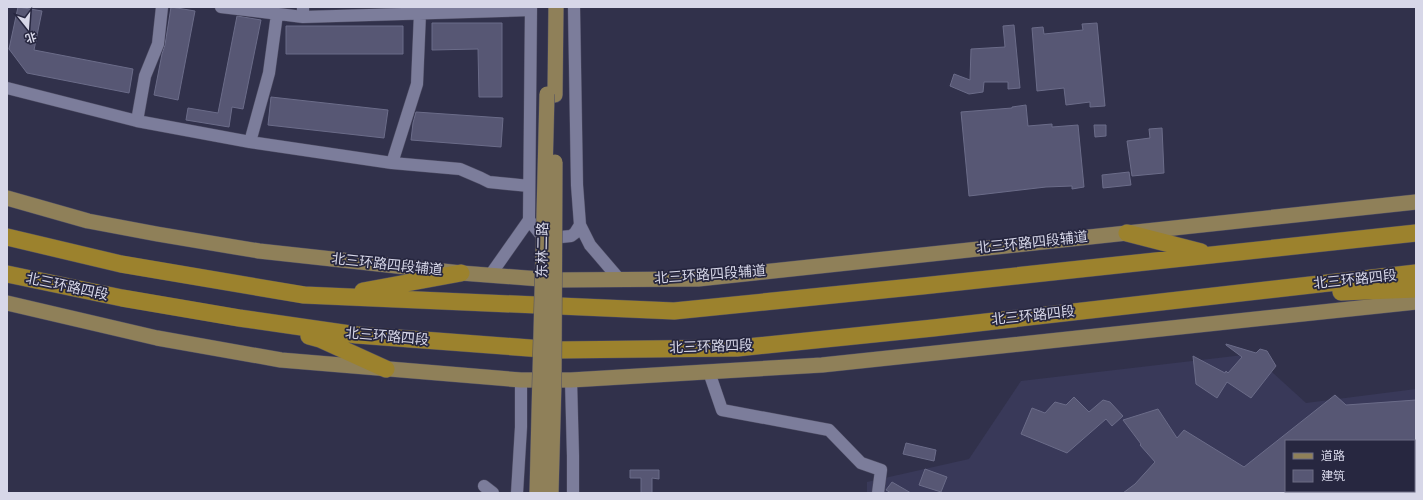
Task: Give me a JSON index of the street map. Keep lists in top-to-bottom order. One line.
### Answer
{"streets":{"highway":["北三环路四段"],"main road":["北三环路四段辅道","东林二路"]},"legend":["道路","建筑"],"north":"bottom"}
